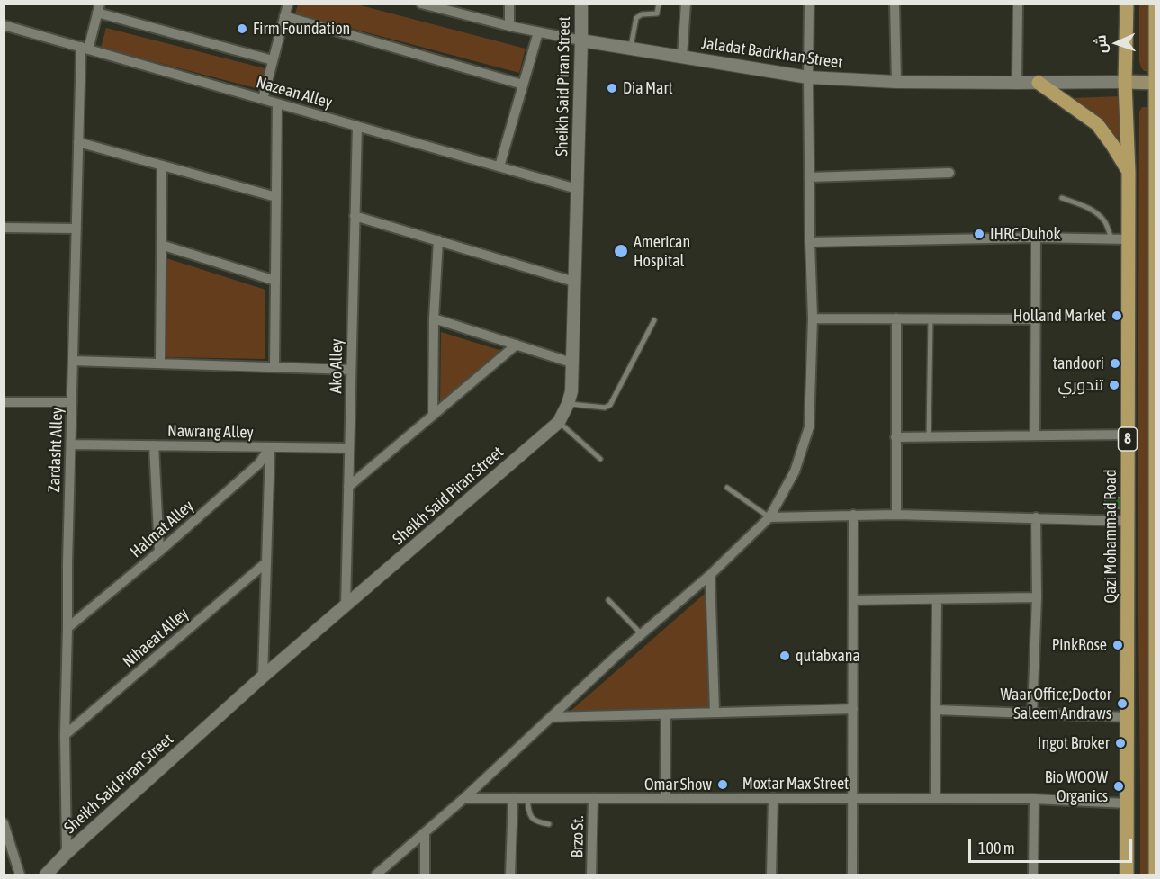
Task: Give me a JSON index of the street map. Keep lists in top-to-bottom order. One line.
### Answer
{"streets":{"main road":["8","Qazi Mohammad Road"],"street":["Jaladat Badrkhan Street","Sheikh Said Piran Street","Nazean Alley","Ako Alley","Nawrang Alley","Zardasht Alley","Halmat Alley","Nihaeat Alley","Moxtar Max Street","Brzo St."]},"crossings":[["Jaladat Badrkhan Street","Sheikh Said Piran Street"],["Jaladat Badrkhan Street","Qazi Mohammad Road"],["Sheikh Said Piran Street","Nazean Alley"],["Sheikh Said Piran Street","Ako Alley"],["Sheikh Said Piran Street","Zardasht Alley"],["Nazean Alley","Ako Alley"],["Nazean Alley","Zardasht Alley"],["Ako Alley","Nawrang Alley"],["Nawrang Alley","Zardasht Alley"],["Nawrang Alley","Halmat Alley"],["Zardasht Alley","Halmat Alley"],["Zardasht Alley","Nihaeat Alley"],["Qazi Mohammad Road","Moxtar Max Street"],["Moxtar Max Street","Brzo St."]],"places":["Firm Foundation","Dia Mart","IHRC Duhok","American Hospital","Holland Market","tandoori","تندوري","PinkRose","qutabxana","Waar Office;Doctor Saleem Andraws","Ingot Broker","Omar Show","Bio WOOW Organics"],"scale_bar":"100 m","north":"left"}
